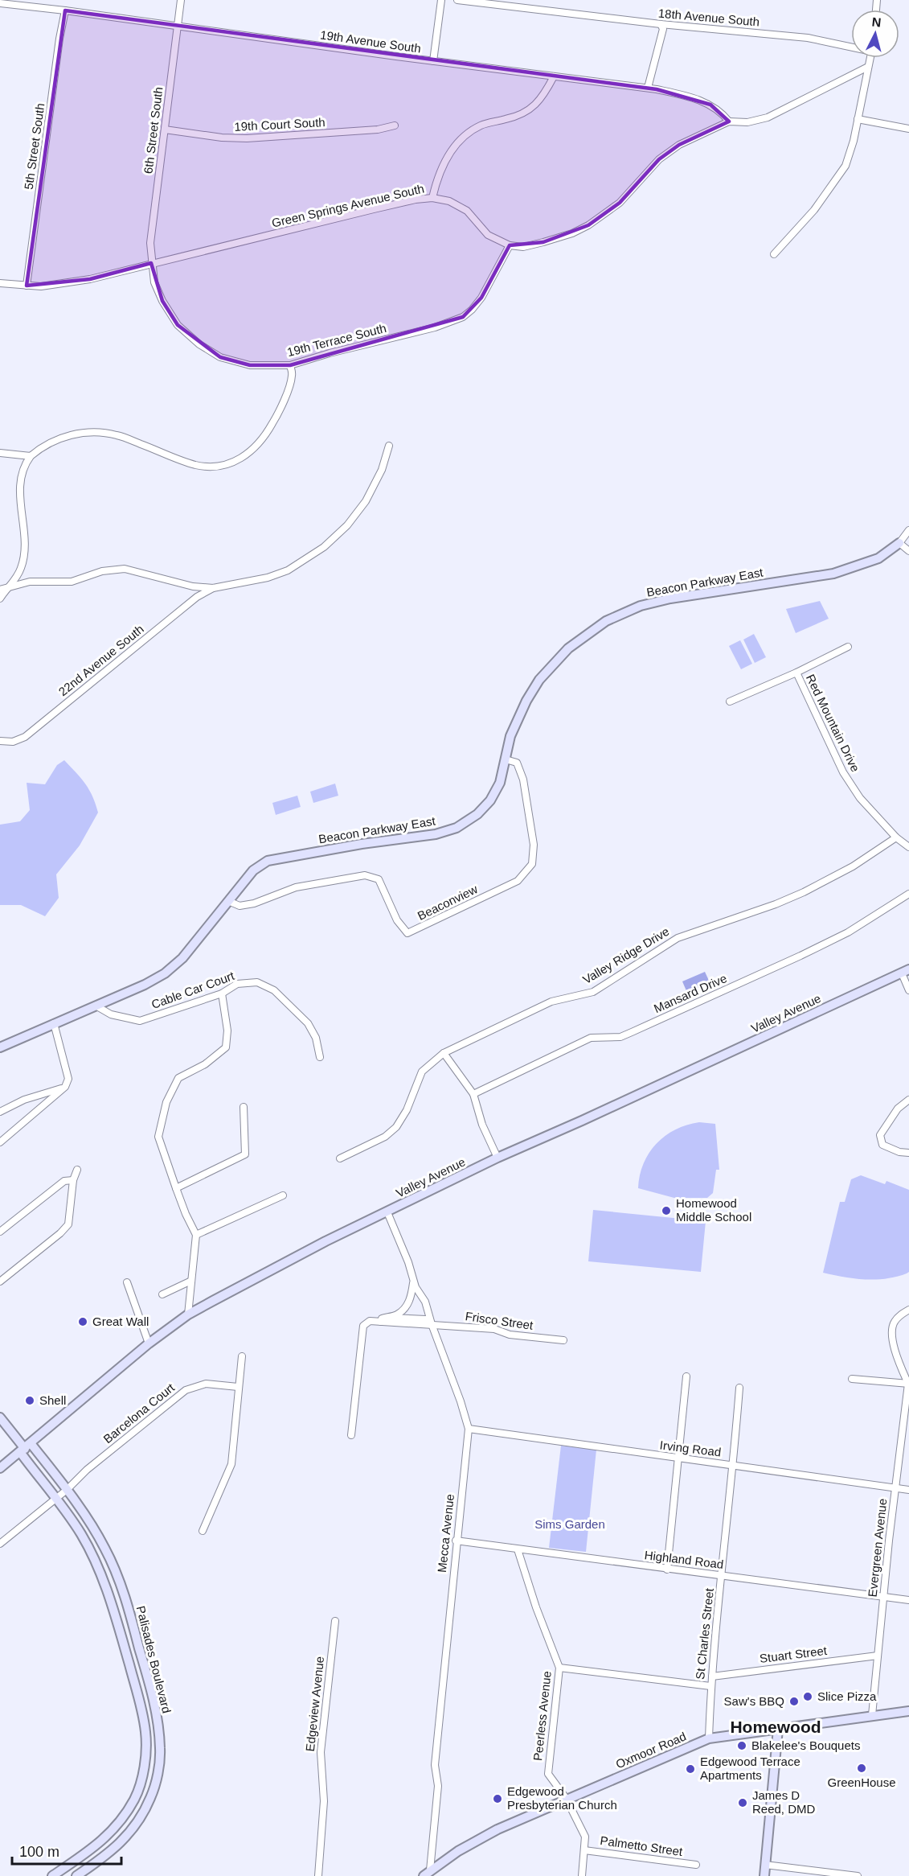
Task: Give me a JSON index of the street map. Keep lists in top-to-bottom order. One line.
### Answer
{"streets":{"main road":["Beacon Parkway East","Valley Avenue","Palisades Boulevard","Oxmoor Road"],"street":["18th Avenue South","19th Avenue South","19th Court South","6th Street South","5th Street South","Green Springs Avenue South","19th Terrace South","22nd Avenue South","Red Mountain Drive","Beaconview","Valley Ridge Drive","Cable Car Court","Mansard Drive","Frisco Street","Barcelona Court","Irving Road","Mecca Avenue","Evergreen Avenue","Highland Road","St Charles Street","Stuart Street","Edgeview Avenue","Peerless Avenue","Palmetto Street"]},"crossings":[["19th Avenue South","6th Street South"],["19th Avenue South","5th Street South"],["19th Court South","6th Street South"],["6th Street South","Green Springs Avenue South"],["6th Street South","19th Terrace South"],["5th Street South","Green Springs Avenue South"],["Green Springs Avenue South","19th Terrace South"],["Beacon Parkway East","Beaconview"],["Beacon Parkway East","Cable Car Court"],["Red Mountain Drive","Valley Ridge Drive"],["Valley Avenue","Mecca Avenue"],["Valley Avenue","Palisades Boulevard"],["Frisco Street","Mecca Avenue"],["Barcelona Court","Palisades Boulevard"],["Irving Road","Mecca Avenue"],["Irving Road","Evergreen Avenue"],["Irving Road","St Charles Street"],["Mecca Avenue","Highland Road"],["Mecca Avenue","Oxmoor Road"],["Evergreen Avenue","Highland Road"],["Evergreen Avenue","Stuart Street"],["Evergreen Avenue","Oxmoor Road"],["Highland Road","St Charles Street"],["Highland Road","Peerless Avenue"],["St Charles Street","Stuart Street"],["St Charles Street","Oxmoor Road"],["Peerless Avenue","Oxmoor Road"],["Peerless Avenue","Palmetto Street"]],"districts":["Homewood"],"parks":["Sims Garden"],"places":["Homewood Middle School","Great Wall","Shell","Slice Pizza","Saw's BBQ","Blakelee's Bouquets","GreenHouse","Edgewood Terrace Apartments","Edgewood Presbyterian Church","James D Reed, DMD"],"scale_bar":"100 m","north":"top"}
